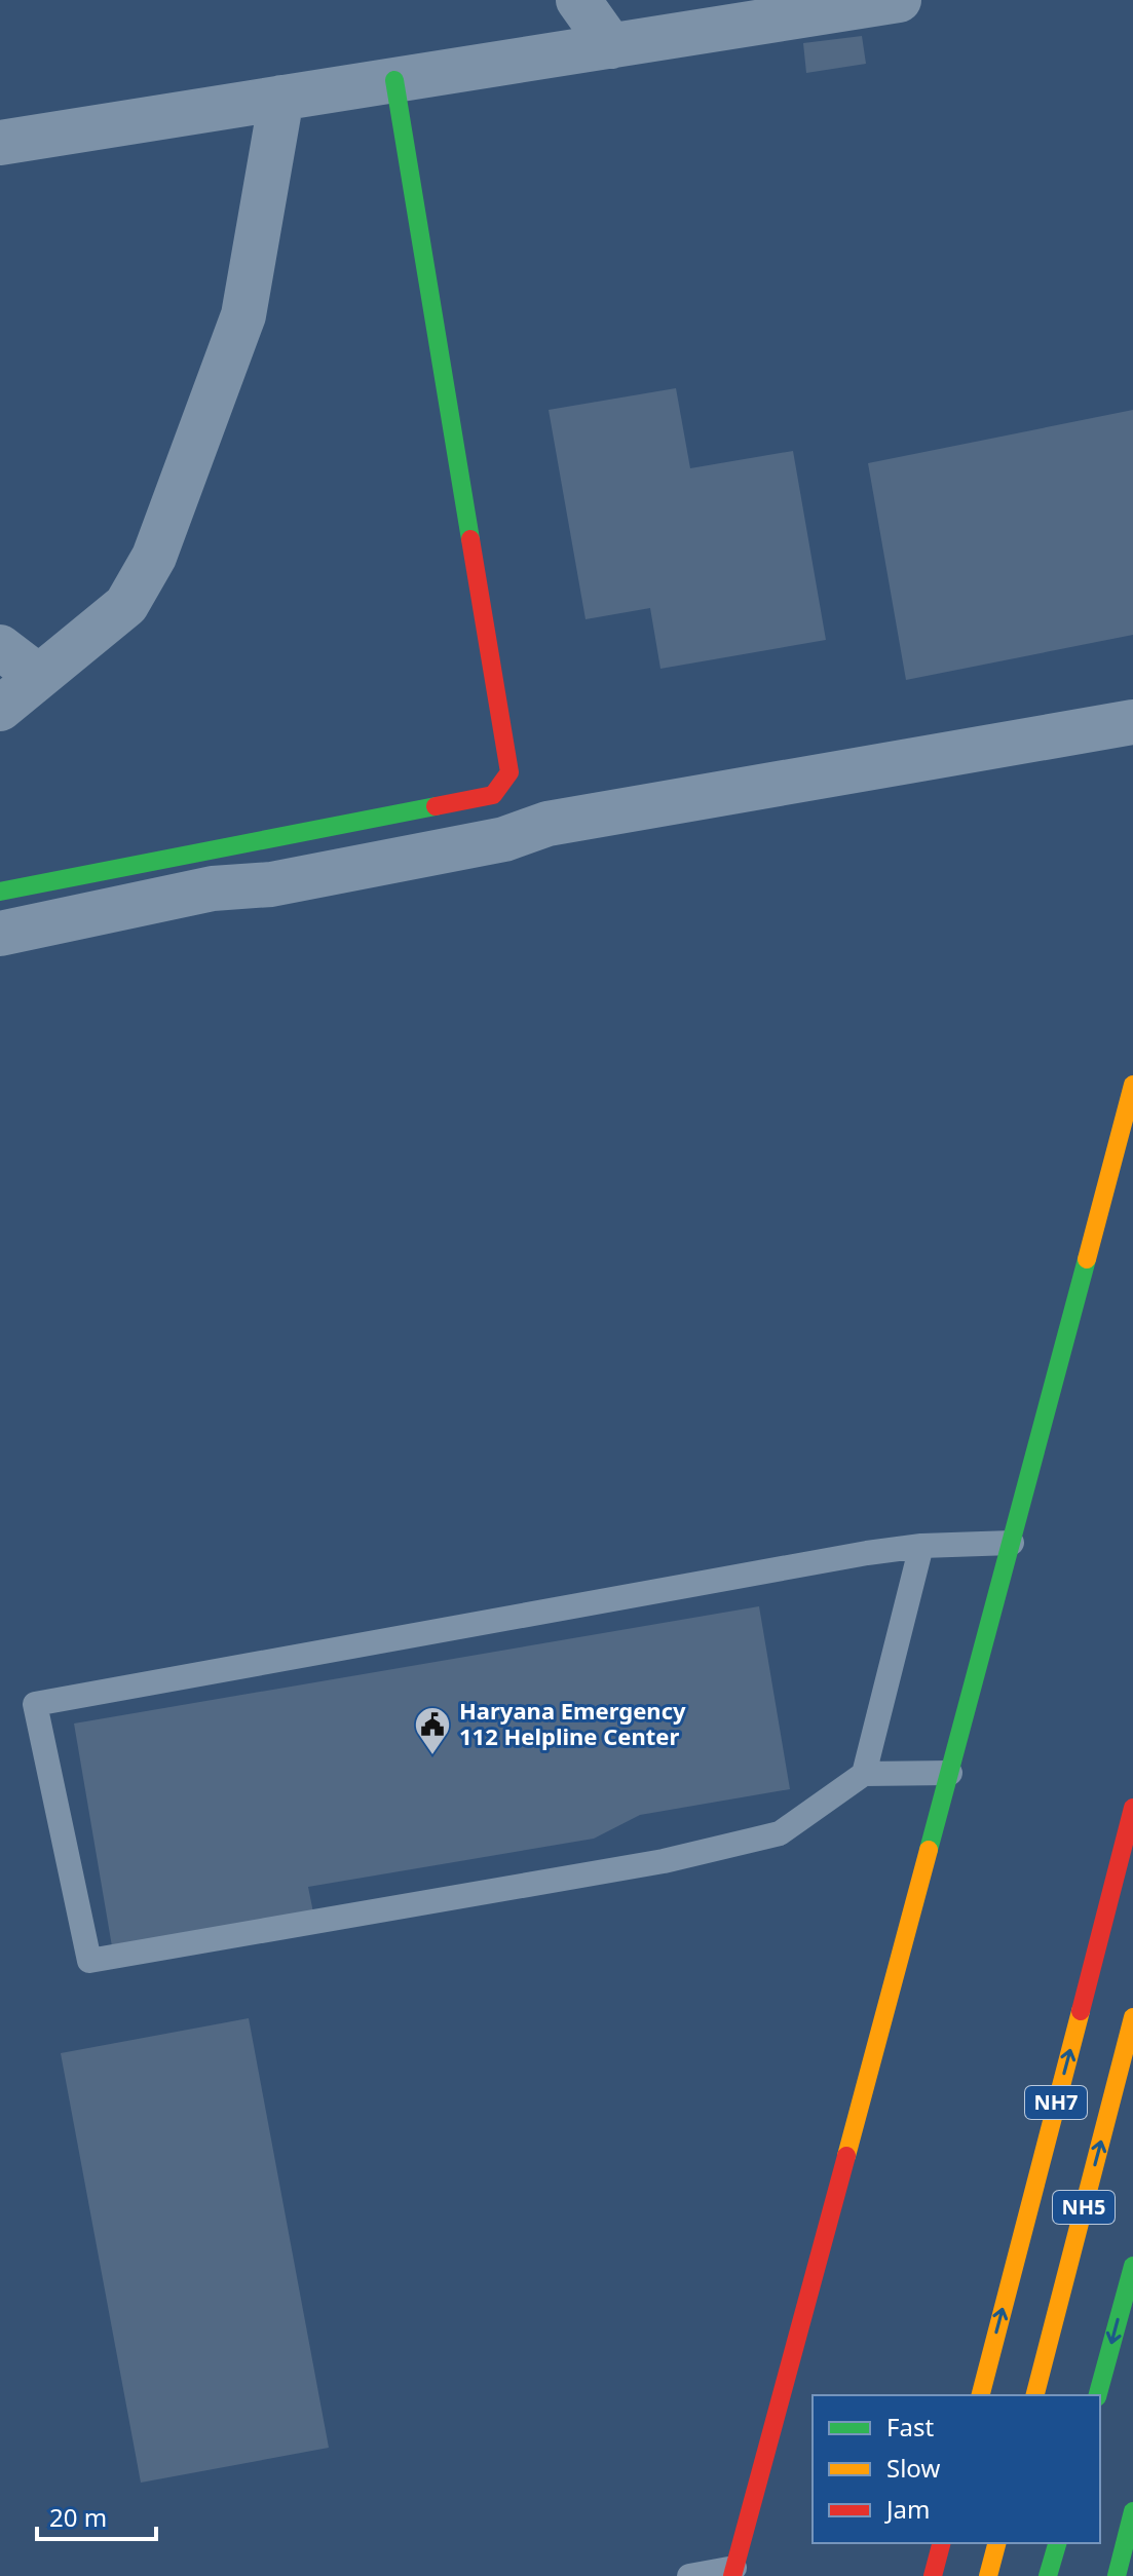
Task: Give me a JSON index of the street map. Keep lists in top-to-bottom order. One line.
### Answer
{"streets":{"main road":["NH7","NH5"]},"places":{"public building":["Haryana Emergency 112 Helpline Center"]},"legend":["Fast","Slow","Jam"],"scale_bar":"20 m"}
